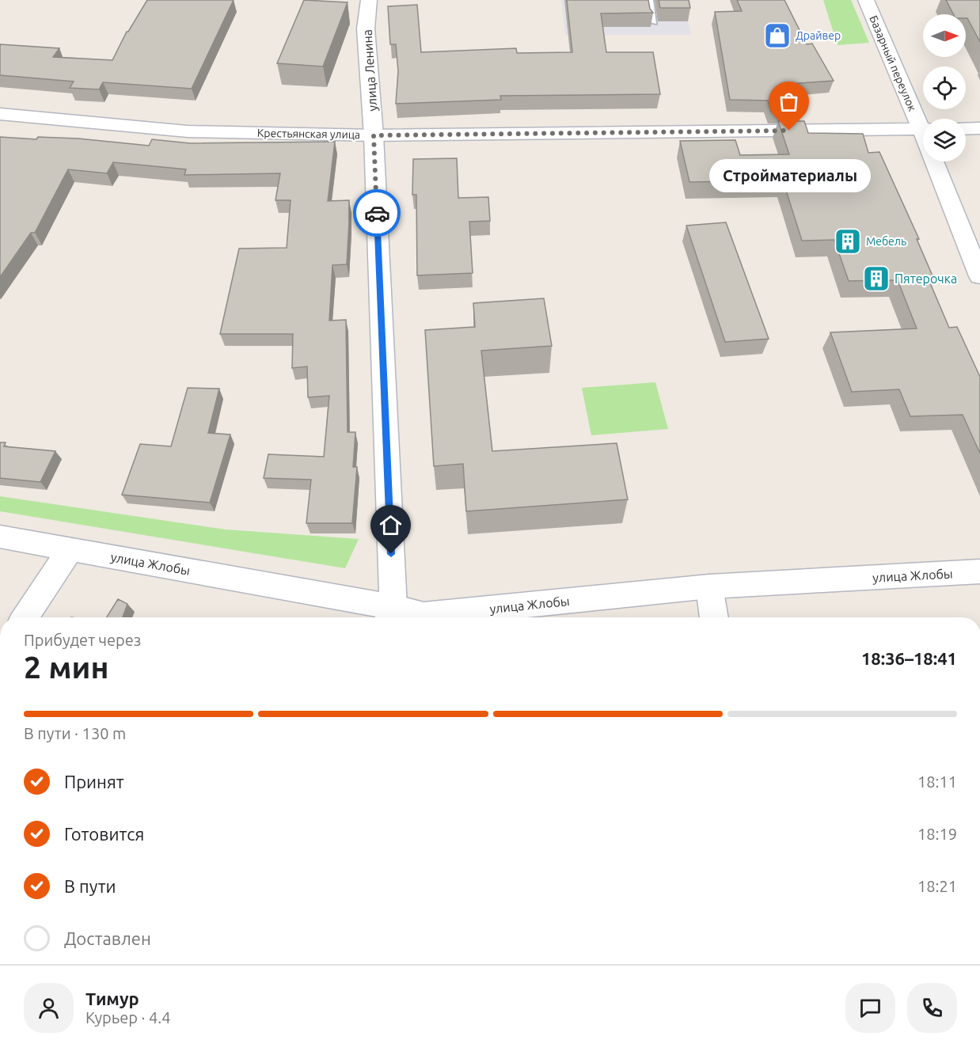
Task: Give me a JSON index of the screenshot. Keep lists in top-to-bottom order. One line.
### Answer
{"streets":{"street":["Базарный переулок","улица Ленина","Крестьянская улица","улица Жлобы"]},"crossings":[["улица Ленина","Крестьянская улица"],["улица Ленина","улица Жлобы"]],"places":{"shop":["Драйвер"],"other":["Стройматериалы"],"building":["Мебель","Пятерочка"]},"north":"right","page":{"bubble":"Стройматериалы","heading":["2 мин","Прибудет через","18:36–18:41"],"panel":["Тимур","Курьер · 4.4"],"bar":"В пути · 130 m","list":[["Принят","18:11"],["Готовится","18:19"],["В пути","18:21"],"Доставлен"]}}
